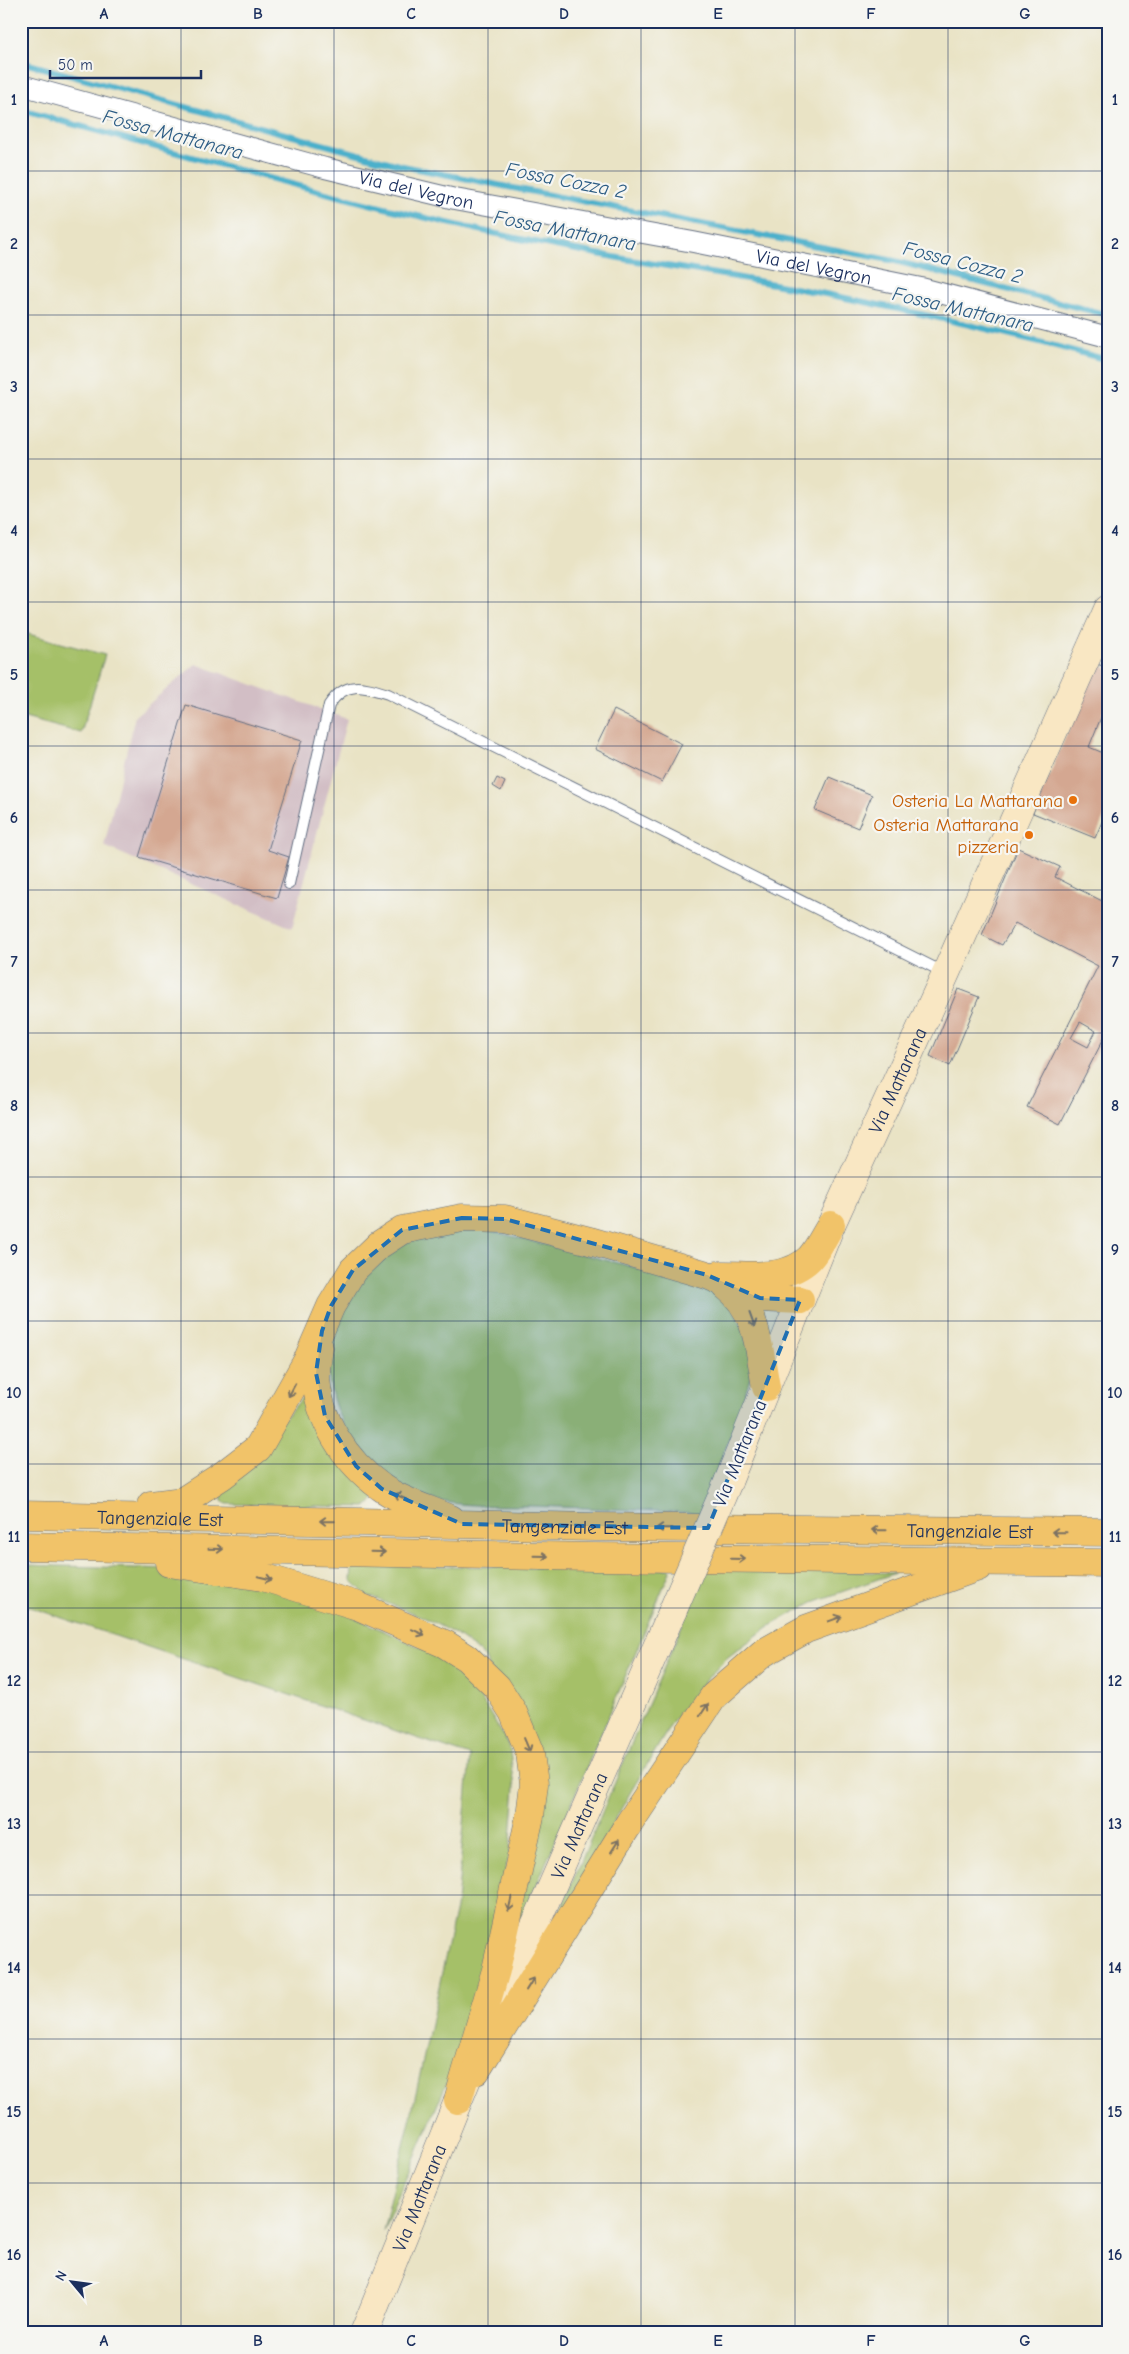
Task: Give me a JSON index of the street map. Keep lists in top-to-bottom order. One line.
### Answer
{"streets":{"highway":["Tangenziale Est"],"street":["Via del Vegron","Via Mattarana"]},"water":["Fossa Mattanara","Fossa Cozza 2"],"places":["Osteria La Mattarana","Osteria Mattarana pizzeria"],"scale_bar":"50 m","north":"top left","grid":{"columns":["A","B","C","D","E","F","G"],"rows":["1","2","3","4","5","6","7","8","9","10","11","12","13","14","15","16"]}}
